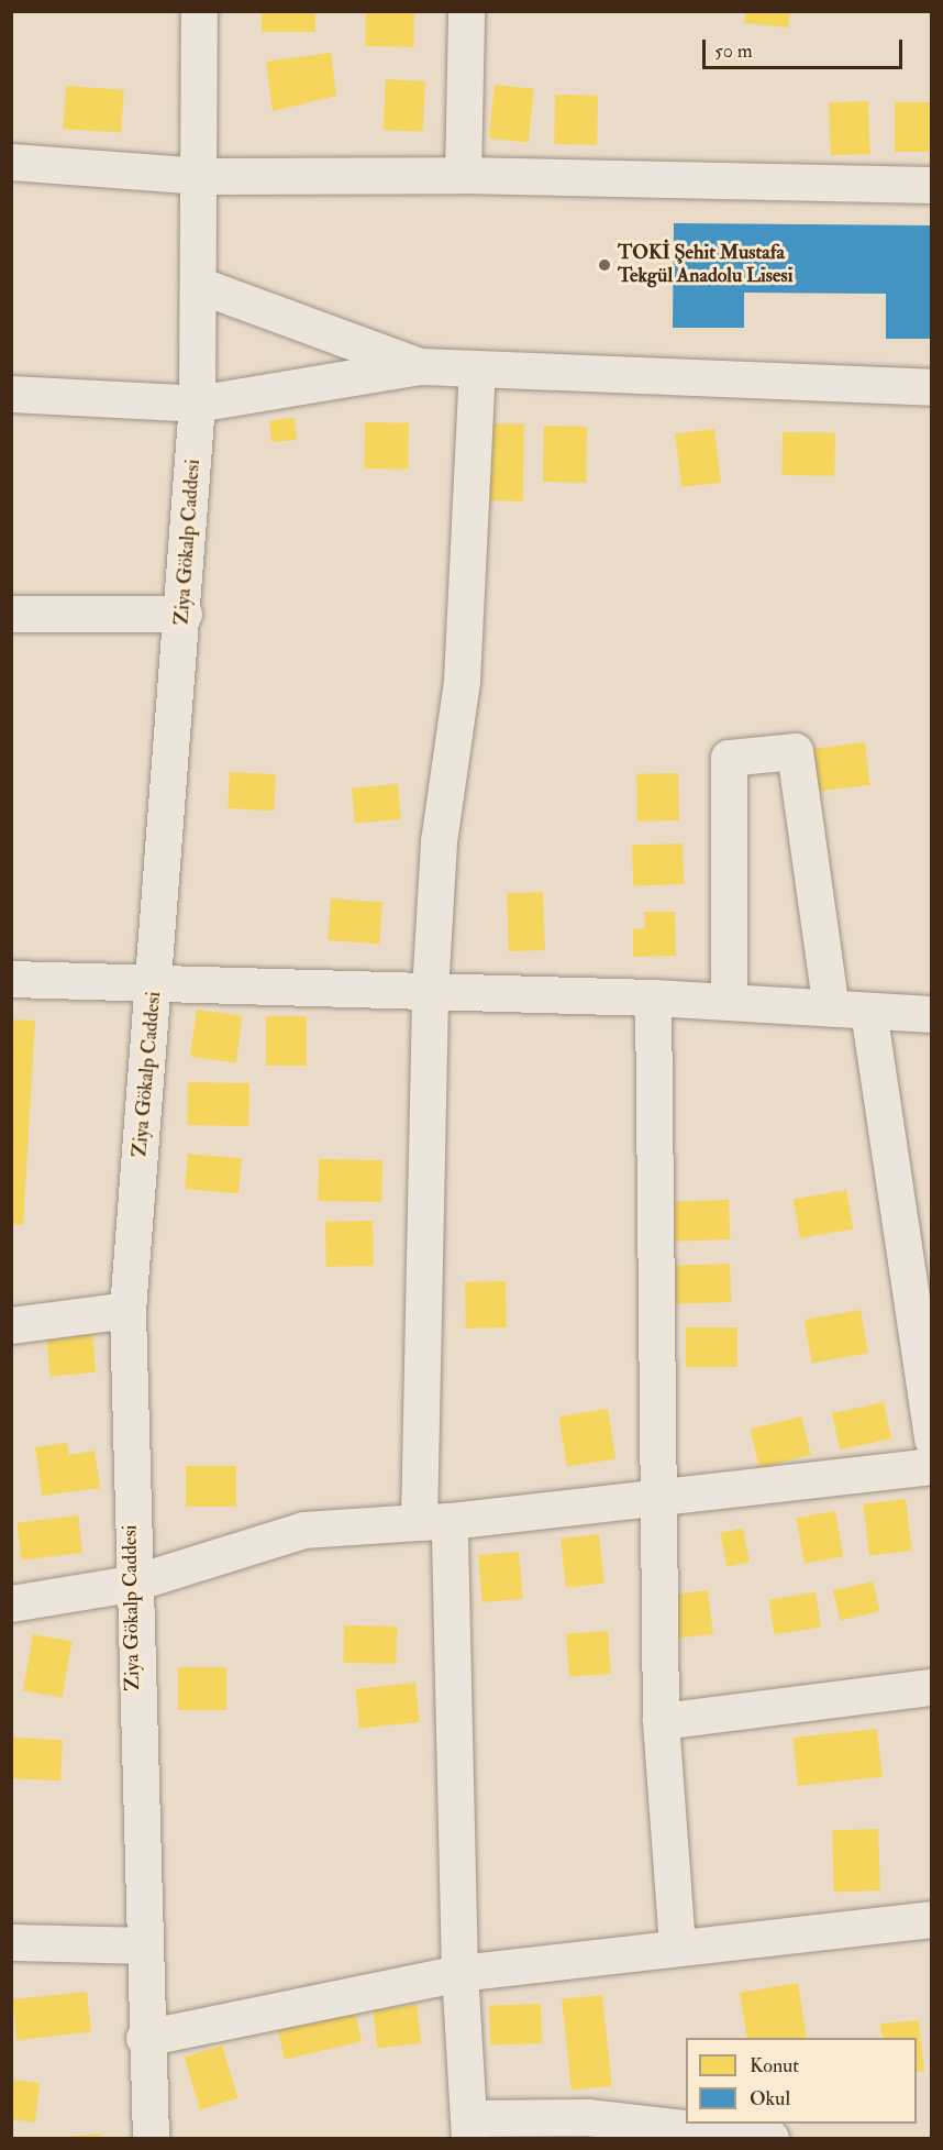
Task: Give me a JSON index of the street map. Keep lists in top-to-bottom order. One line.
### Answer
{"streets":{"street":["Ziya Gökalp Caddesi"]},"places":["TOKİ Şehit Mustafa Tekgül Anadolu Lisesi"],"legend":["Konut","Okul"],"scale_bar":"50 m"}
